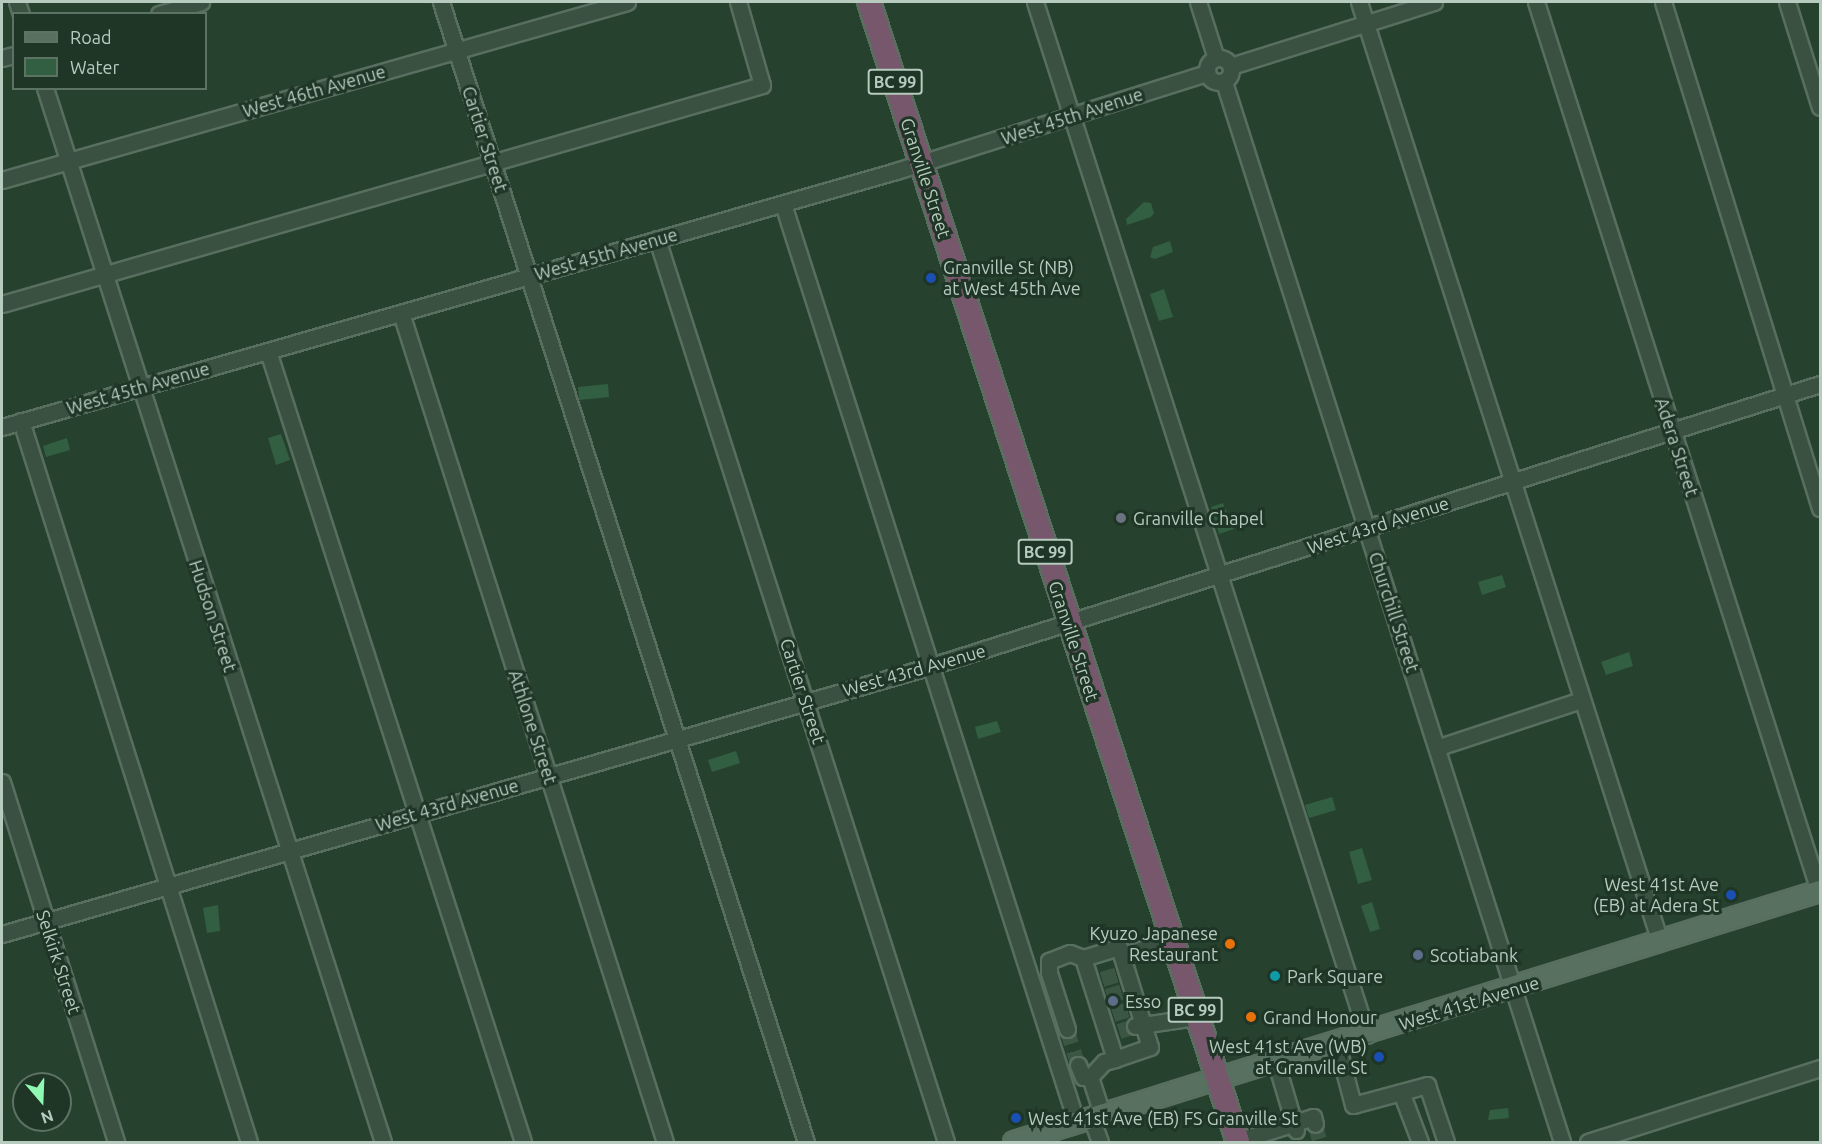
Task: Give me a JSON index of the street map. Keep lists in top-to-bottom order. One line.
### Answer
{"streets":{"highway":["BC 99","Granville Street"],"main road":["West 41st Avenue"],"street":["West 46th Avenue","West 45th Avenue","Cartier Street","Adera Street","West 43rd Avenue","Churchill Street","Hudson Street","Athlone Street","Selkirk Street"]},"crossings":[["West 46th Avenue","Cartier Street"],["West 46th Avenue","Hudson Street"],["West 45th Avenue","Cartier Street"],["West 45th Avenue","Granville Street"],["West 45th Avenue","Churchill Street"],["West 45th Avenue","Hudson Street"],["West 45th Avenue","Athlone Street"],["Cartier Street","West 43rd Avenue"],["Granville Street","West 43rd Avenue"],["Granville Street","West 41st Avenue"],["Adera Street","West 43rd Avenue"],["Adera Street","West 41st Avenue"],["West 43rd Avenue","Churchill Street"],["West 43rd Avenue","Hudson Street"],["West 43rd Avenue","Athlone Street"],["West 43rd Avenue","Selkirk Street"],["Churchill Street","West 41st Avenue"]],"places":["Granville St (NB) at West 45th Ave","Granville Chapel","West 41st Ave (EB) at Adera St","Kyuzo Japanese Restaurant","Scotiabank","Park Square","Esso","Grand Honour","West 41st Ave (WB) at Granville St","West 41st Ave (EB) FS Granville St"],"legend":["Road","Water"],"north":"bottom"}
